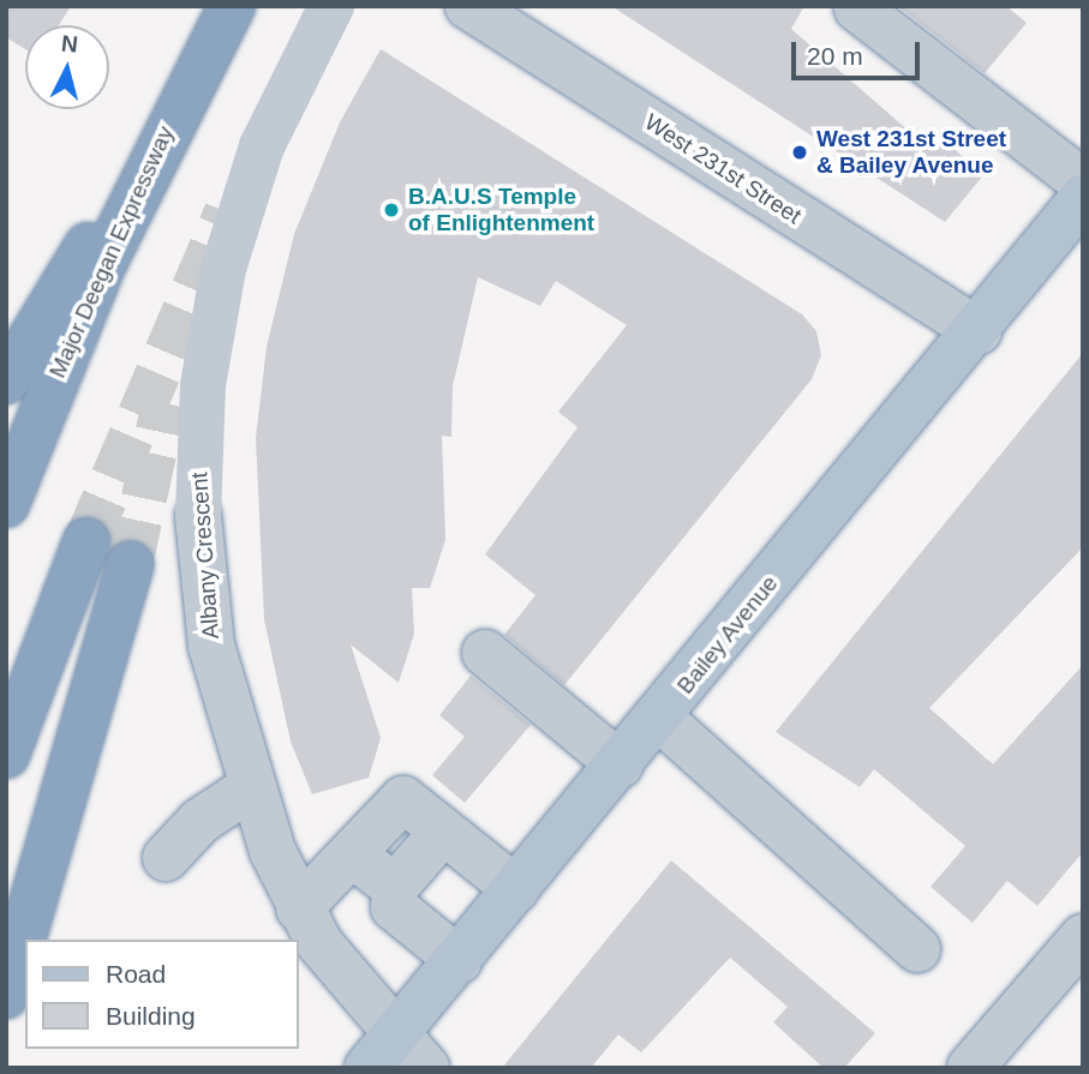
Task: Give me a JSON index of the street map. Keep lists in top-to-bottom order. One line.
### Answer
{"streets":{"highway":["Major Deegan Expressway"],"main road":["Bailey Avenue"],"street":["West 231st Street","Albany Crescent"]},"crossings":[["West 231st Street","Bailey Avenue"],["Albany Crescent","Bailey Avenue"]],"places":["West 231st Street & Bailey Avenue","B.A.U.S Temple of Enlightenment"],"legend":["Road","Building"],"scale_bar":"20 m","north":"top"}
